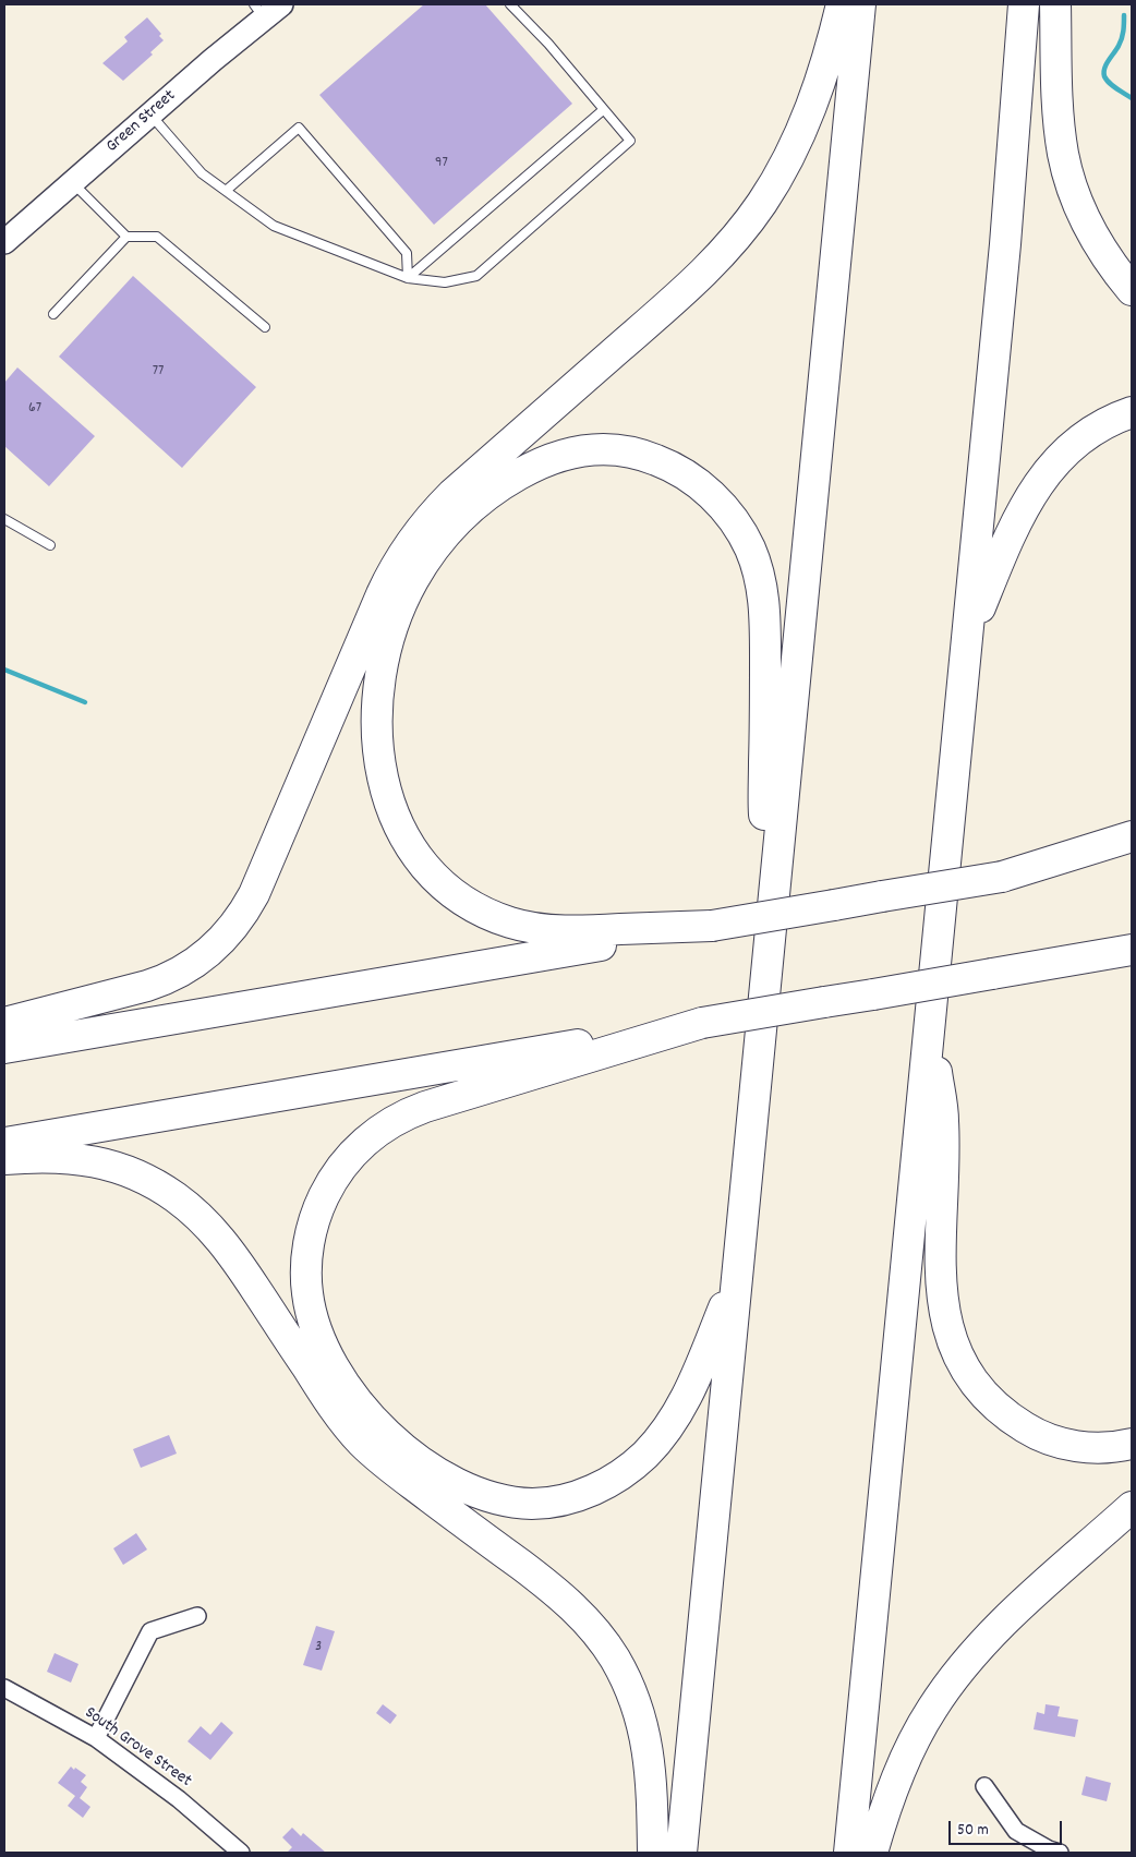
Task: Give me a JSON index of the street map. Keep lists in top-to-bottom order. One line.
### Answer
{"streets":{"main road":["Green Street"],"street":["South Grove Street"]},"house_numbers":["97","77","67","3"],"scale_bar":"50 m"}
